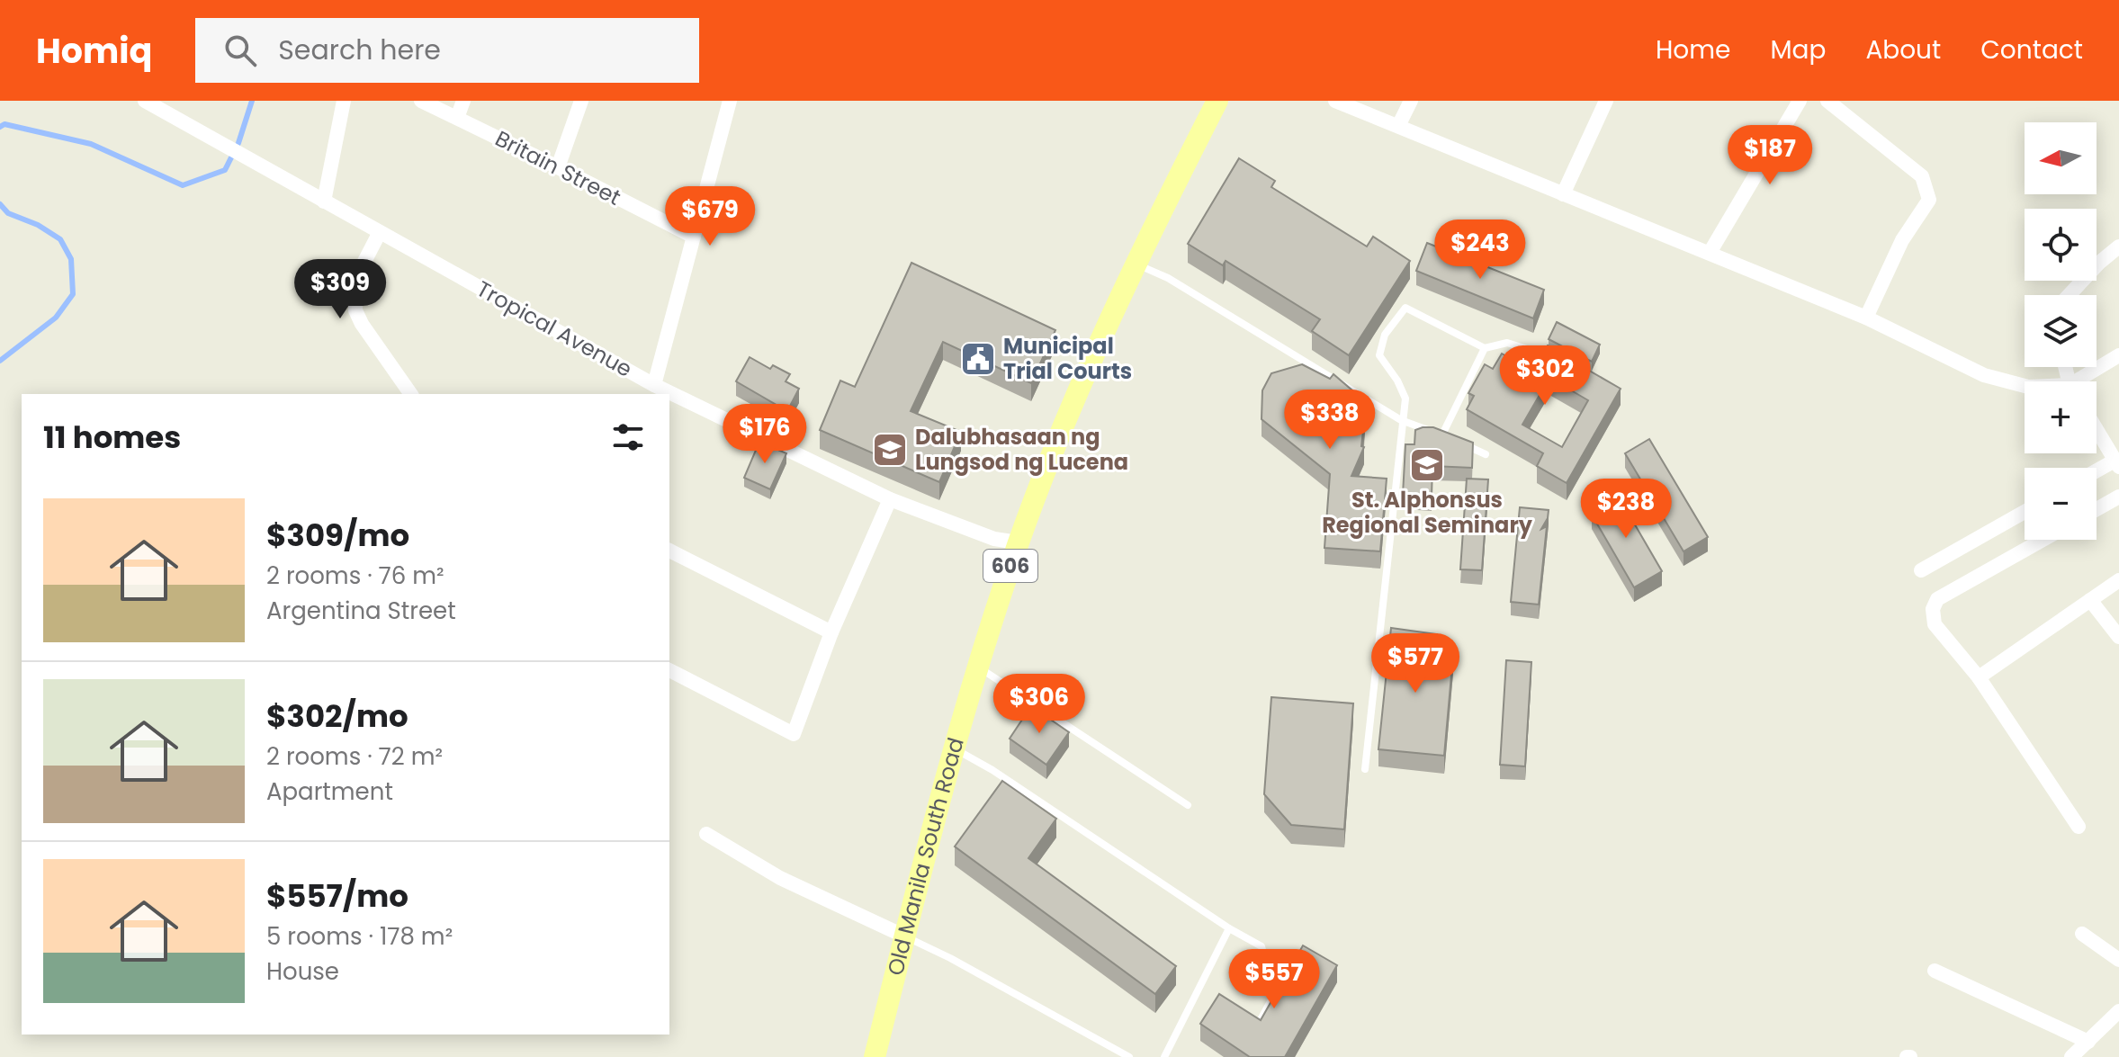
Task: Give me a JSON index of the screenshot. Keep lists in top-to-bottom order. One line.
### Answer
{"streets":{"main road":["606","Old Manila South Road"],"street":["Britain Street","Tropical Avenue"]},"crossings":[["Tropical Avenue","Old Manila South Road"]],"places":{"public building":["Municipal Trial Courts"],"school or university":["Dalubhasaan ng Lungsod ng Lucena","St. Alphonsus Regional Seminary"]},"north":"left","page":{"header":"Homiq","search":"Search here","nav":["Home","Map","About","Contact"],"map_buttons":["+","−"],"price":["$187","$679","$243","$309","$302","$338","$176","$238","$577","$306","$557"],"heading":"11 homes","list":[{"name":"$309/mo","note":"2 rooms · 76 m² · Argentina Street"},{"name":"$302/mo","note":"2 rooms · 72 m² · Apartment"},{"name":"$557/mo","note":"5 rooms · 178 m² · House"}]}}
